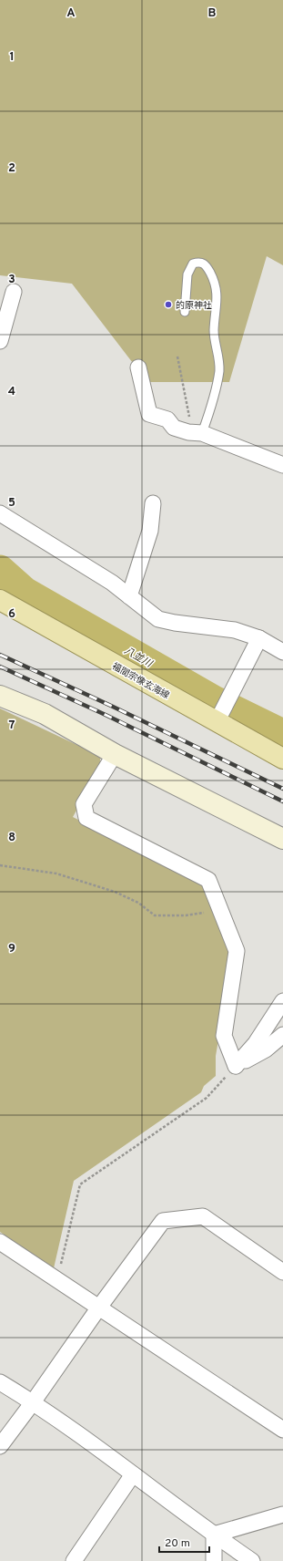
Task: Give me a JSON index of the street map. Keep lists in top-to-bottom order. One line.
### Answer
{"streets":{"main road":["福間宗像玄海線"]},"water":["八並川"],"places":["的原神社"],"scale_bar":"20 m","grid":{"columns":["A","B"],"rows":["1","2","3","4","5","6","7","8","9"]}}
